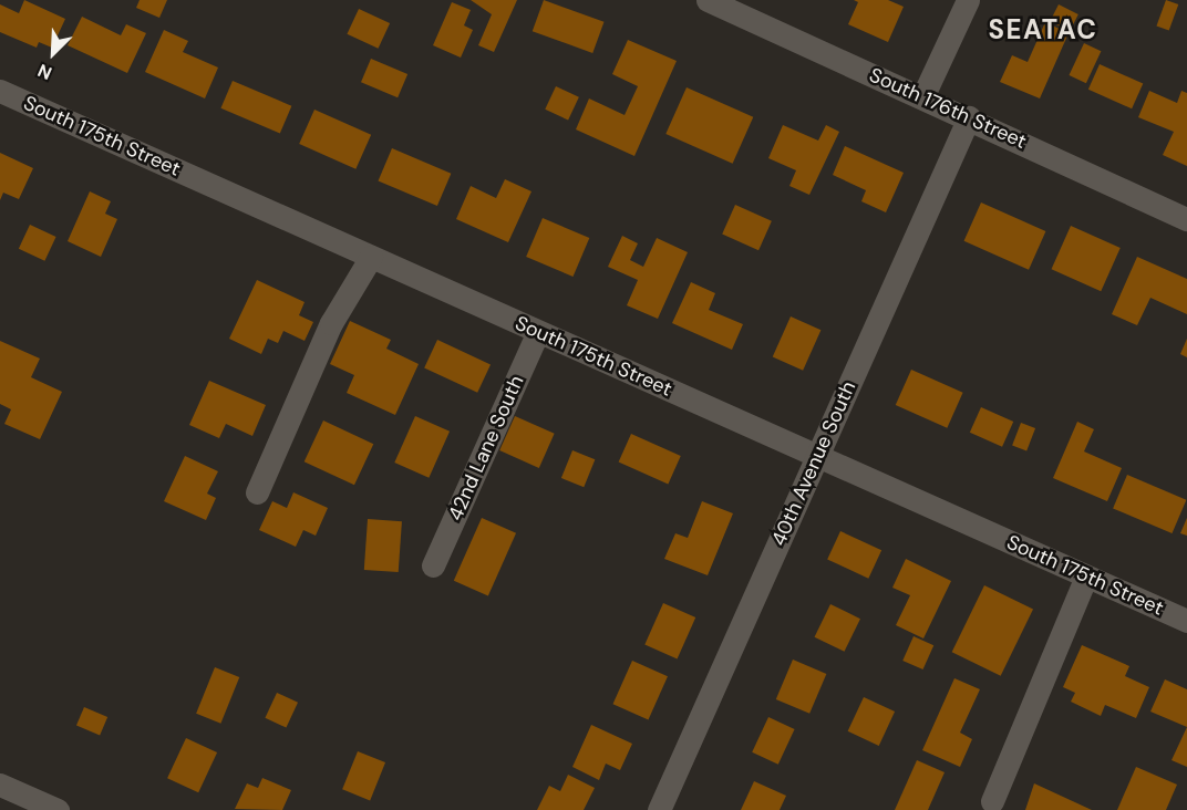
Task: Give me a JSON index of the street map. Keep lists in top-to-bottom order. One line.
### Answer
{"streets":{"street":["South 176th Street","South 175th Street","42nd Lane South","40th Avenue South"]},"crossings":[["South 176th Street","40th Avenue South"],["South 175th Street","42nd Lane South"],["South 175th Street","40th Avenue South"]],"districts":["SEATAC"],"north":"bottom left"}
